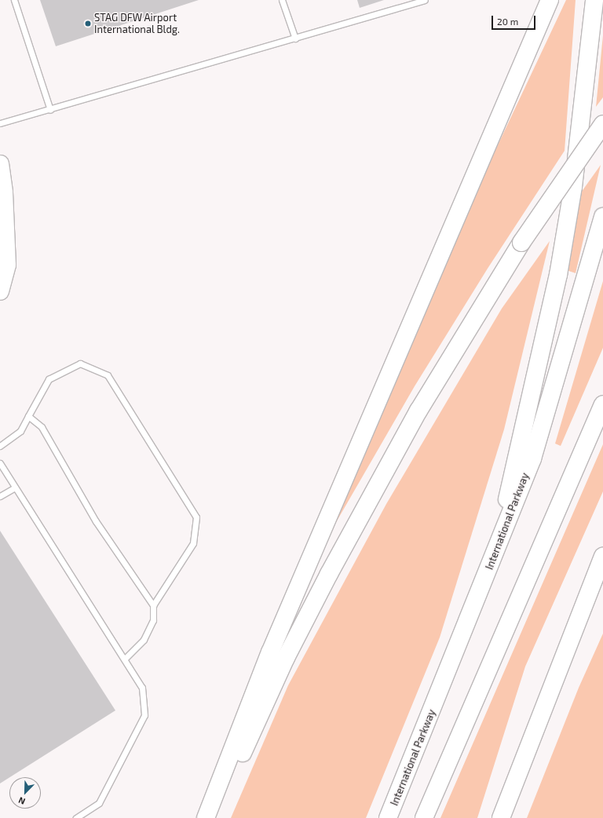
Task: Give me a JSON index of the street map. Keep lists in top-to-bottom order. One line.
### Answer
{"streets":{"highway":["International Parkway"]},"places":["STAG DFW Airport International Bldg."],"scale_bar":"20 m","north":"bottom left"}
